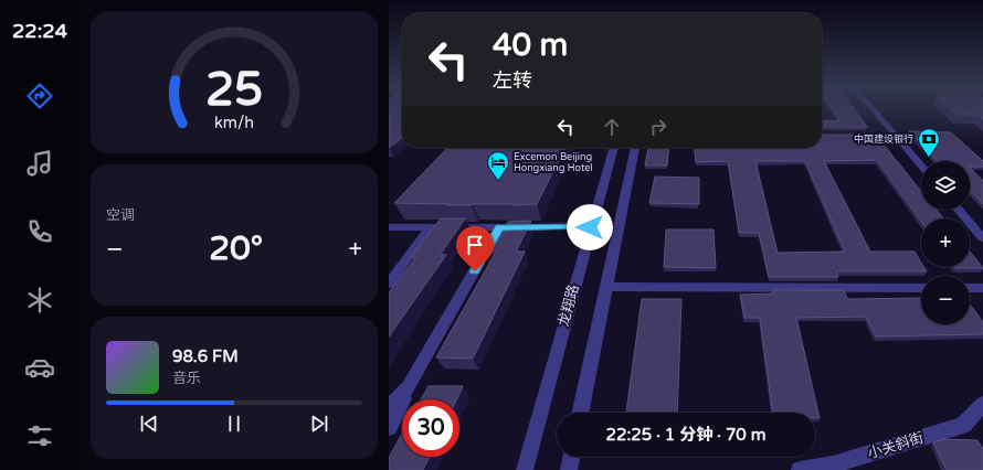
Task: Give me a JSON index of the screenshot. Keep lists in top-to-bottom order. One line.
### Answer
{"streets":{"street":["龙翔路","小关斜街"]},"places":{"bank":["中国建设银行"],"hotel":["Excemon Beijing Hongxiang Hotel"]},"page":{"tabs":"22:24","turn":["40 m","左转"],"map_buttons":["+","−"],"tile":"空调","heat":["−","20°","+"],"song":["98.6 FM","音乐"],"limit":"30","trip":"22:25 · 1 分钟 · 70 m","gauge":["25","km/h"]}}
